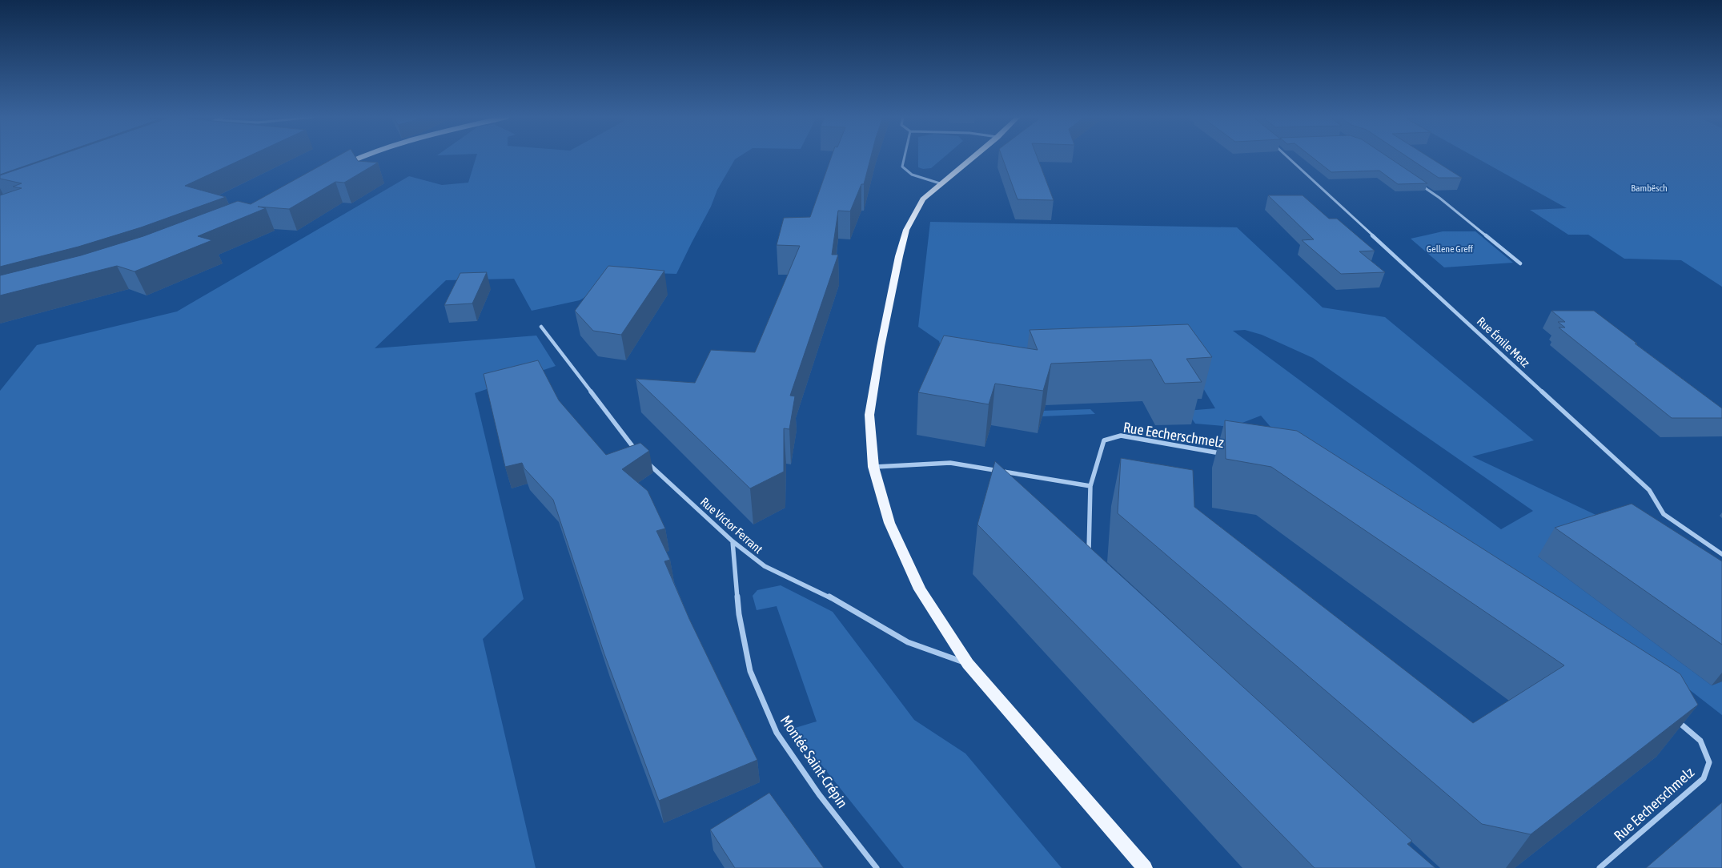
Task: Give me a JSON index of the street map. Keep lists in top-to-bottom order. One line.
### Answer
{"streets":{"street":["Rue Émile Metz","Rue Eecherschmelz","Rue Victor Ferrant","Montée Saint-Crépin"]},"crossings":[["Rue Victor Ferrant","Montée Saint-Crépin"]],"parks":["Bambësch","Gellene Greff"]}
